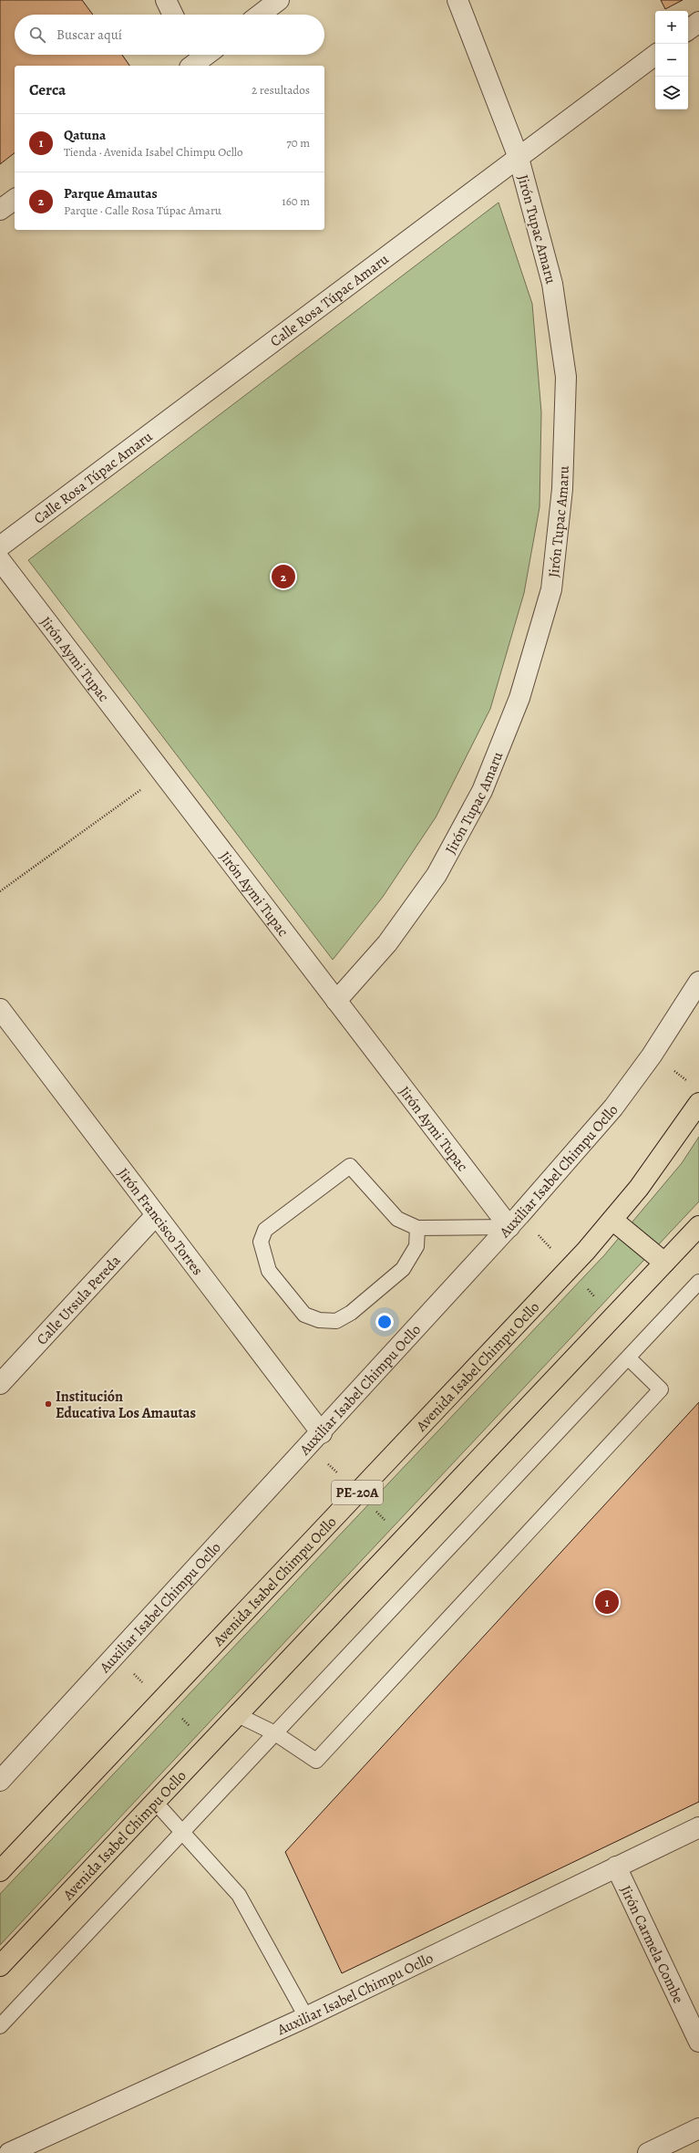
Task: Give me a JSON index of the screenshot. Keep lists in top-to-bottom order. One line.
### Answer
{"streets":{"main road":["Avenida Isabel Chimpu Ocllo","PE-20A"],"street":["Jirón Tupac Amaru","Calle Rosa Túpac Amaru","Jirón Aymi Tupac","Auxiliar Isabel Chimpu Ocllo","Jirón Francisco Torres","Calle Ursula Pereda","Jirón Carmela Combe"]},"crossings":[["Jirón Tupac Amaru","Calle Rosa Túpac Amaru"],["Jirón Tupac Amaru","Jirón Aymi Tupac"],["Jirón Aymi Tupac","Auxiliar Isabel Chimpu Ocllo"],["Auxiliar Isabel Chimpu Ocllo","Jirón Francisco Torres"],["Auxiliar Isabel Chimpu Ocllo","Jirón Carmela Combe"],["Jirón Francisco Torres","Calle Ursula Pereda"]],"places":["Institución Educativa Los Amautas"],"page":{"map_buttons":["+","−"],"search":"Buscar aquí","heading":["Cerca","2 resultados"],"list":[{"mark":"1","name":"Qatuna","note":"Tienda · Avenida Isabel Chimpu Ocllo","value":"70 m"},{"mark":"2","name":"Parque Amautas","note":"Parque · Calle Rosa Túpac Amaru","value":"160 m"}],"pins":["2","1"]}}
